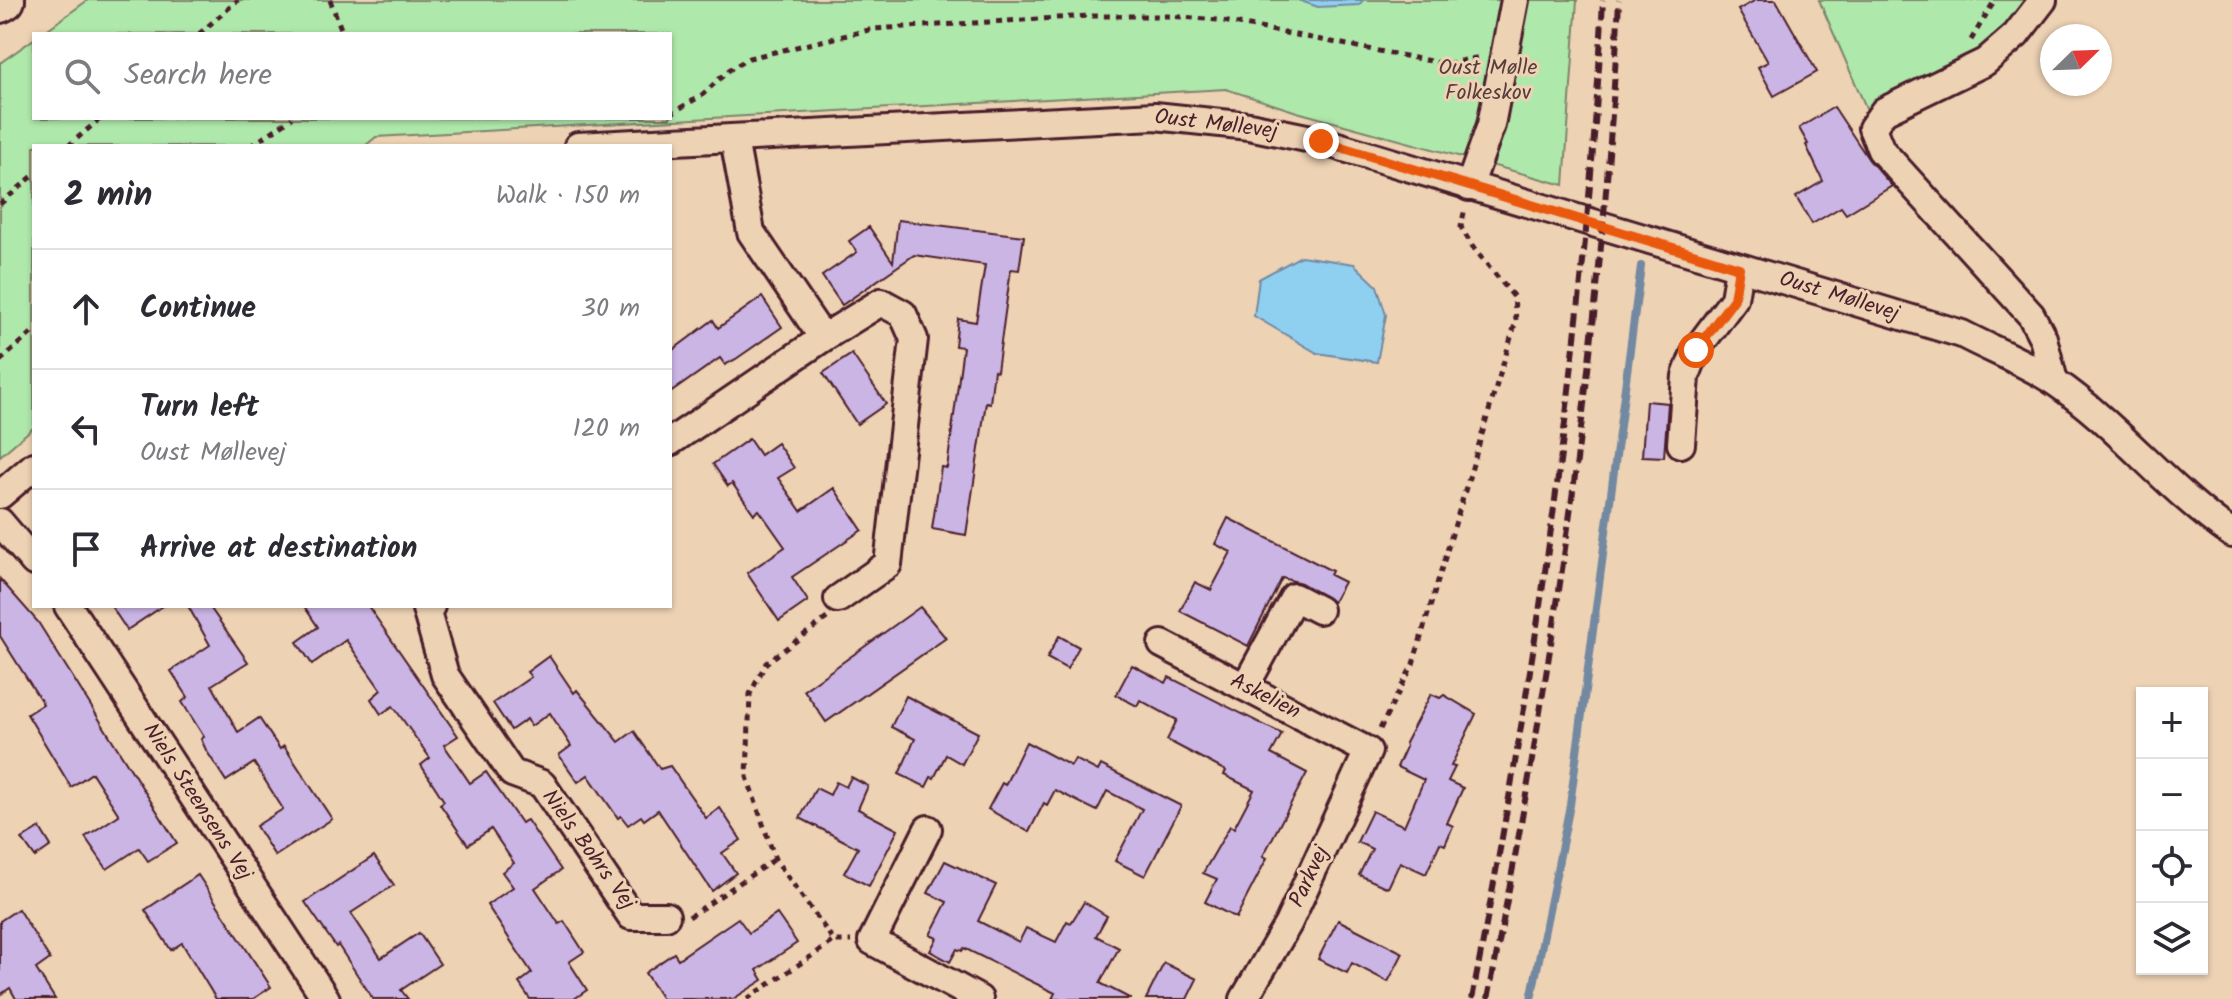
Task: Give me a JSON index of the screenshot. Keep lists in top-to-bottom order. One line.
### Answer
{"streets":{"street":["Oust Møllevej","Askelien","Niels Steensens Vej","Niels Bohrs Vej","Parkvej"]},"crossings":[["Askelien","Parkvej"]],"parks":["Oust Mølle Folkeskov"],"north":"top right","page":{"search":"Search here","heading":["2 min","Walk · 150 m"],"list":[["Continue","30 m"],["Turn left","Oust Møllevej","120 m"],"Arrive at destination"],"map_buttons":["+","−"]}}
